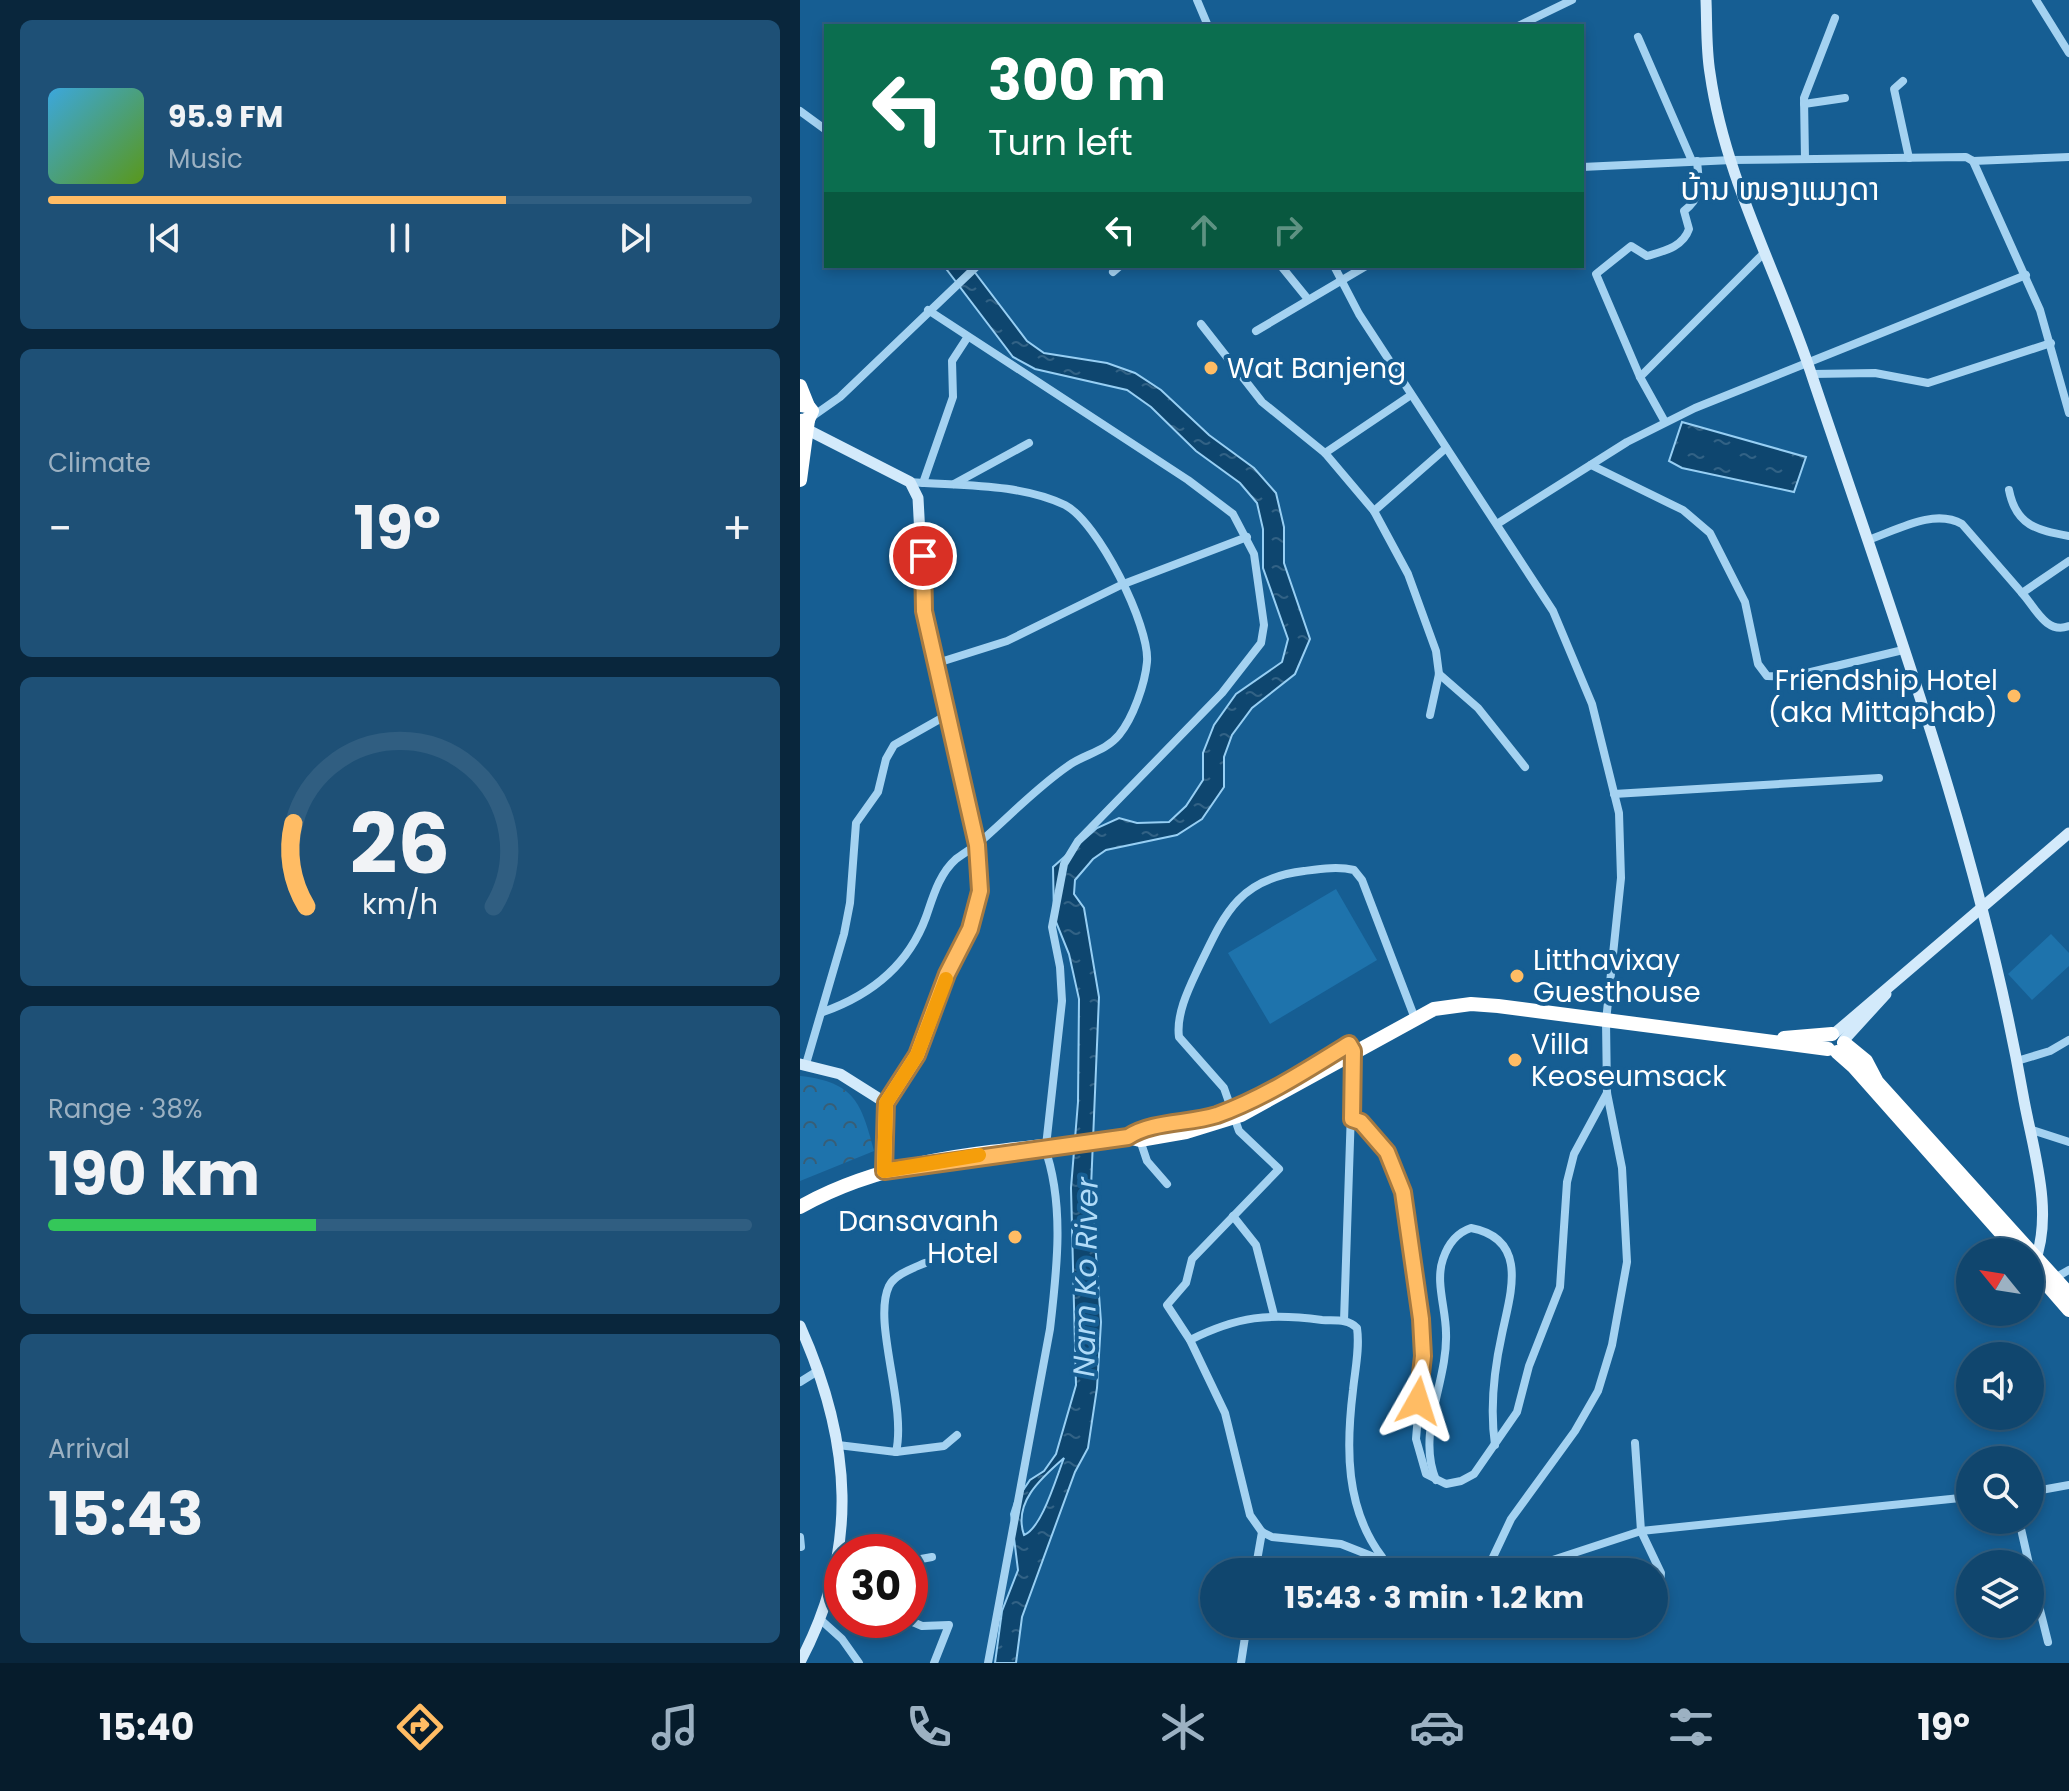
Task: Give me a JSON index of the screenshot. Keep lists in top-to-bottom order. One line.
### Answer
{"districts":["ບ້ານ ໜອງແມງດາ"],"water":["Nam Ko River"],"places":["Wat Banjeng","Friendship Hotel (aka Mittaphab)","Litthavixay Guesthouse","Villa Keoseumsack","Dansavanh Hotel"],"north":"top left","page":{"turn":["300 m","Turn left"],"song":["95.9 FM","Music"],"tile":["Climate",["Range · 38%","190 km"],["Arrival","15:43"]],"heat":["−","19°","+"],"limit":"30","trip":"15:43 · 3 min · 1.2 km","tabs":["15:40","19°"],"gauge":["26","km/h"]}}
